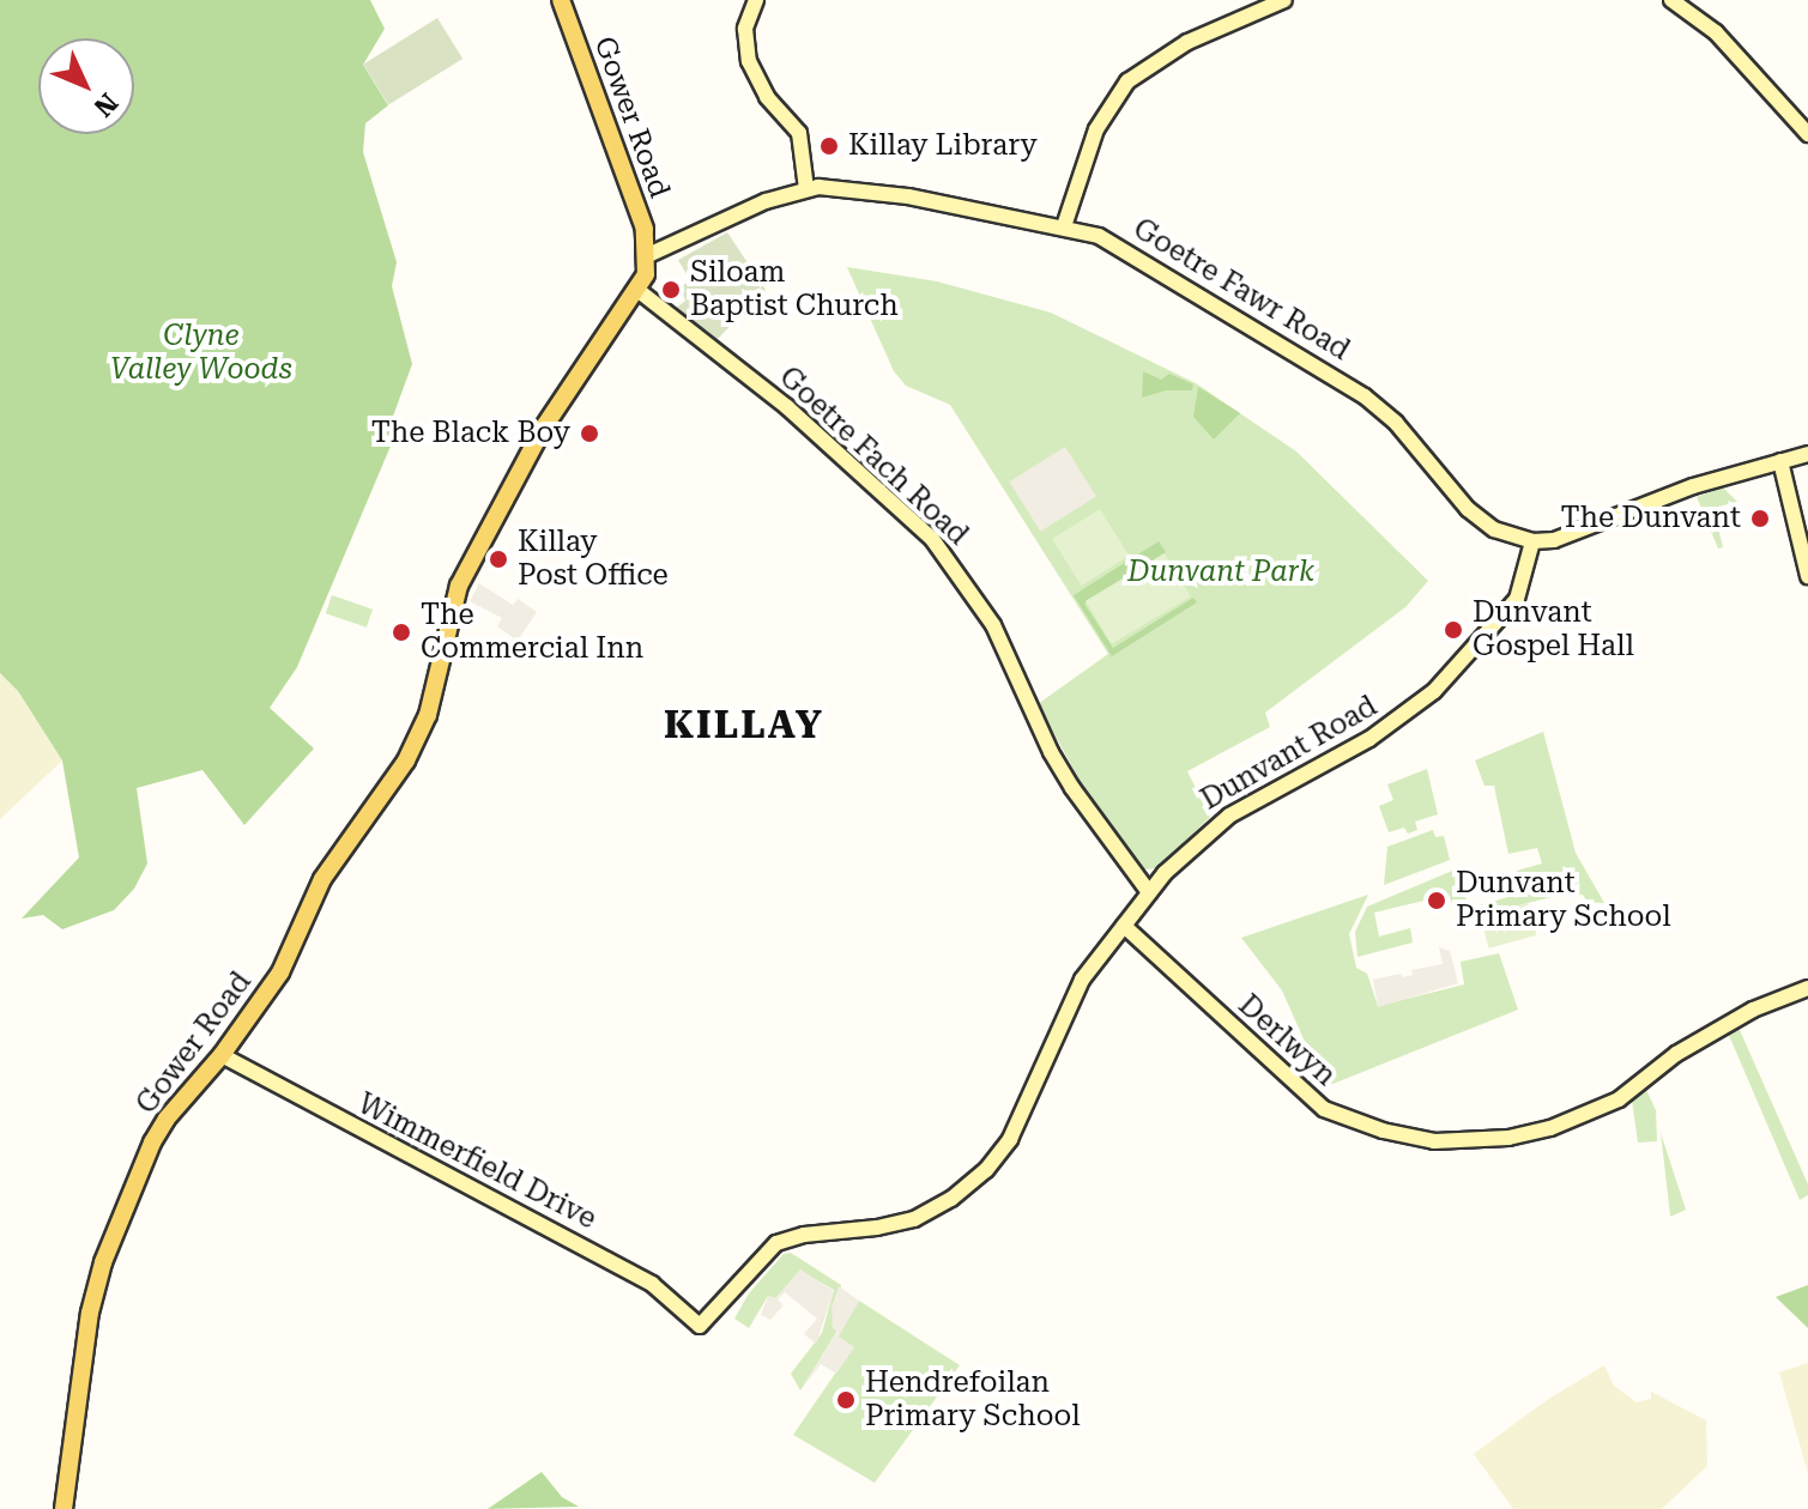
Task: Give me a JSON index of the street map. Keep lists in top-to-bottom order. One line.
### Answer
{"streets":{"main road":["Gower Road"],"street":["Goetre Fawr Road","Goetre Fach Road","Dunvant Road","Derlwyn","Wimmerfield Drive"]},"crossings":[["Gower Road","Goetre Fawr Road"],["Gower Road","Goetre Fach Road"],["Gower Road","Wimmerfield Drive"],["Goetre Fawr Road","Dunvant Road"],["Goetre Fach Road","Dunvant Road"],["Dunvant Road","Derlwyn"],["Dunvant Road","Wimmerfield Drive"]],"districts":["KILLAY"],"parks":["Clyne Valley Woods","Dunvant Park"],"places":["Killay Library","Siloam Baptist Church","The Black Boy","The Dunvant","Killay Post Office","Dunvant Gospel Hall","The Commercial Inn","Dunvant Primary School","Hendrefoilan Primary School"],"north":"bottom right"}
